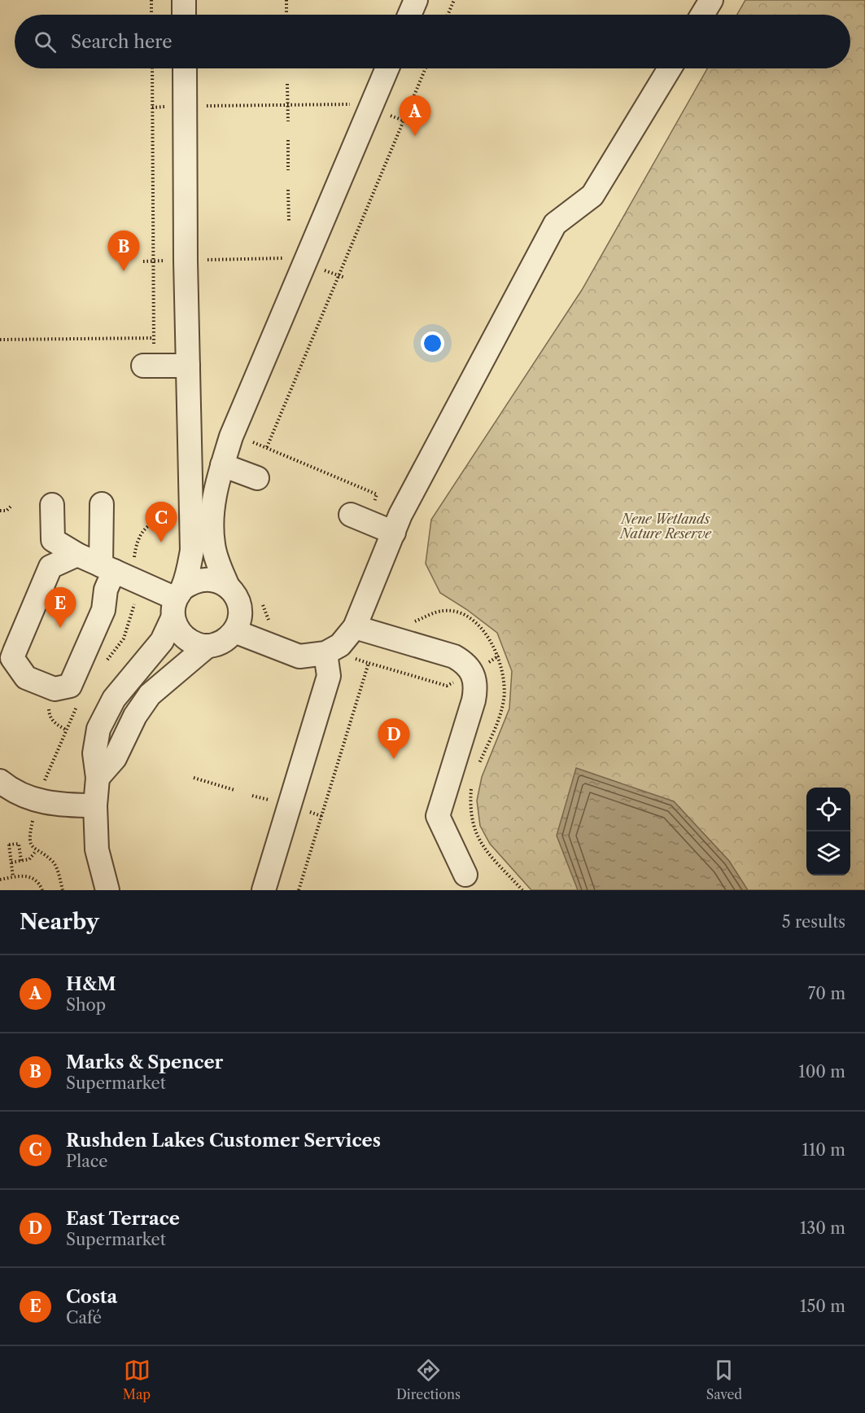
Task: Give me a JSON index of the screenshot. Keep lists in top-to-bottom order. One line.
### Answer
{"parks":["Nene Wetlands Nature Reserve"],"page":{"search":"Search here","pins":["A","B","C","E","D"],"heading":["Nearby","5 results"],"list":[{"mark":"A","name":"H&M","note":"Shop","value":"70 m"},{"mark":"B","name":"Marks & Spencer","note":"Supermarket","value":"100 m"},{"mark":"C","name":"Rushden Lakes Customer Services","note":"Place","value":"110 m"},{"mark":"D","name":"East Terrace","note":"Supermarket","value":"130 m"},{"mark":"E","name":"Costa","note":"Café","value":"150 m"}],"nav":["Map","Directions","Saved"]}}
